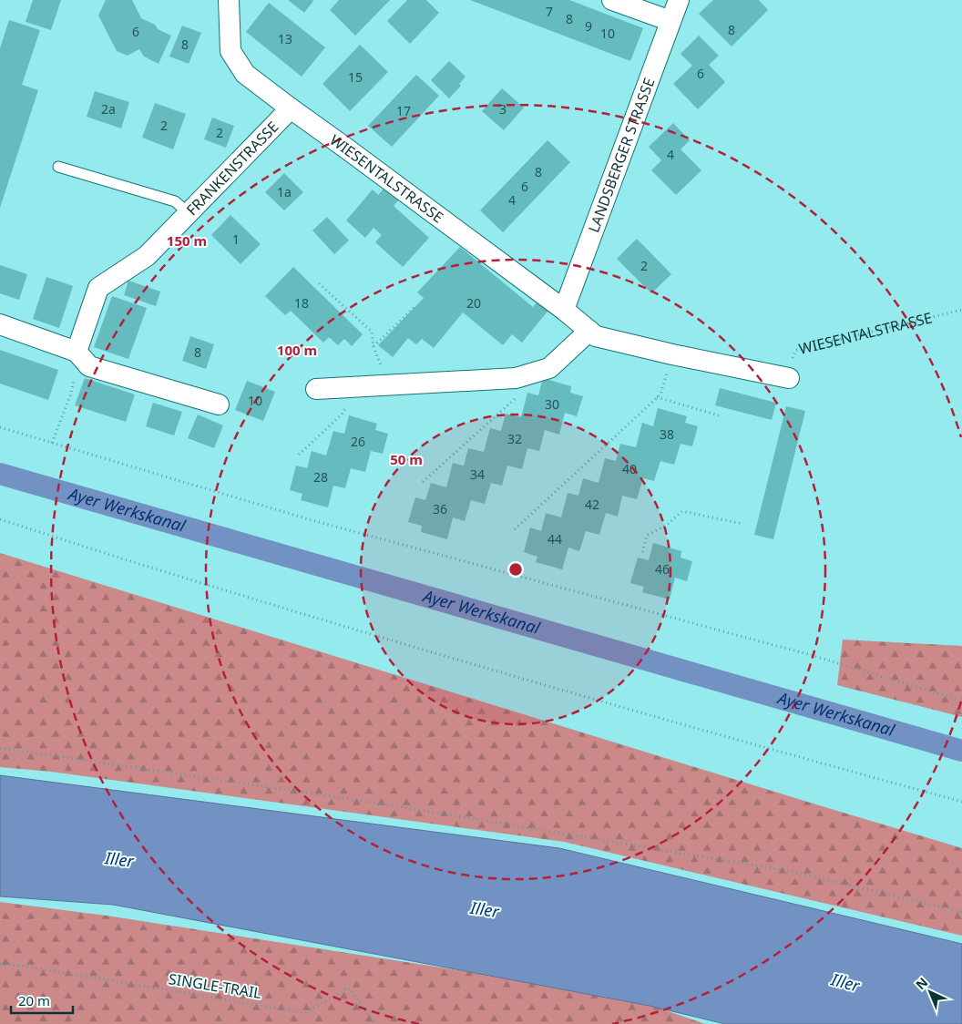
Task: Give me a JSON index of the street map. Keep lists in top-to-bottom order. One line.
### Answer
{"streets":{"street":["LANDSBERGER STRASSE","FRANKENSTRASSE","WIESENTALSTRASSE"],"path":["SINGLE-TRAIL"]},"crossings":[["LANDSBERGER STRASSE","WIESENTALSTRASSE"],["FRANKENSTRASSE","WIESENTALSTRASSE"]],"water":["Ayer Werkskanal","Iller"],"house_numbers":["7","8","9","8","6","10","13","8","6","15","2a","3","17","2","2","4","8","6","1a","4","1","2","18","20","8","10","30","38","32","26","40","34","28","42","36","44","46"],"scale_bar":"20 m","north":"top left","rings":["150 m","100 m","50 m"]}
